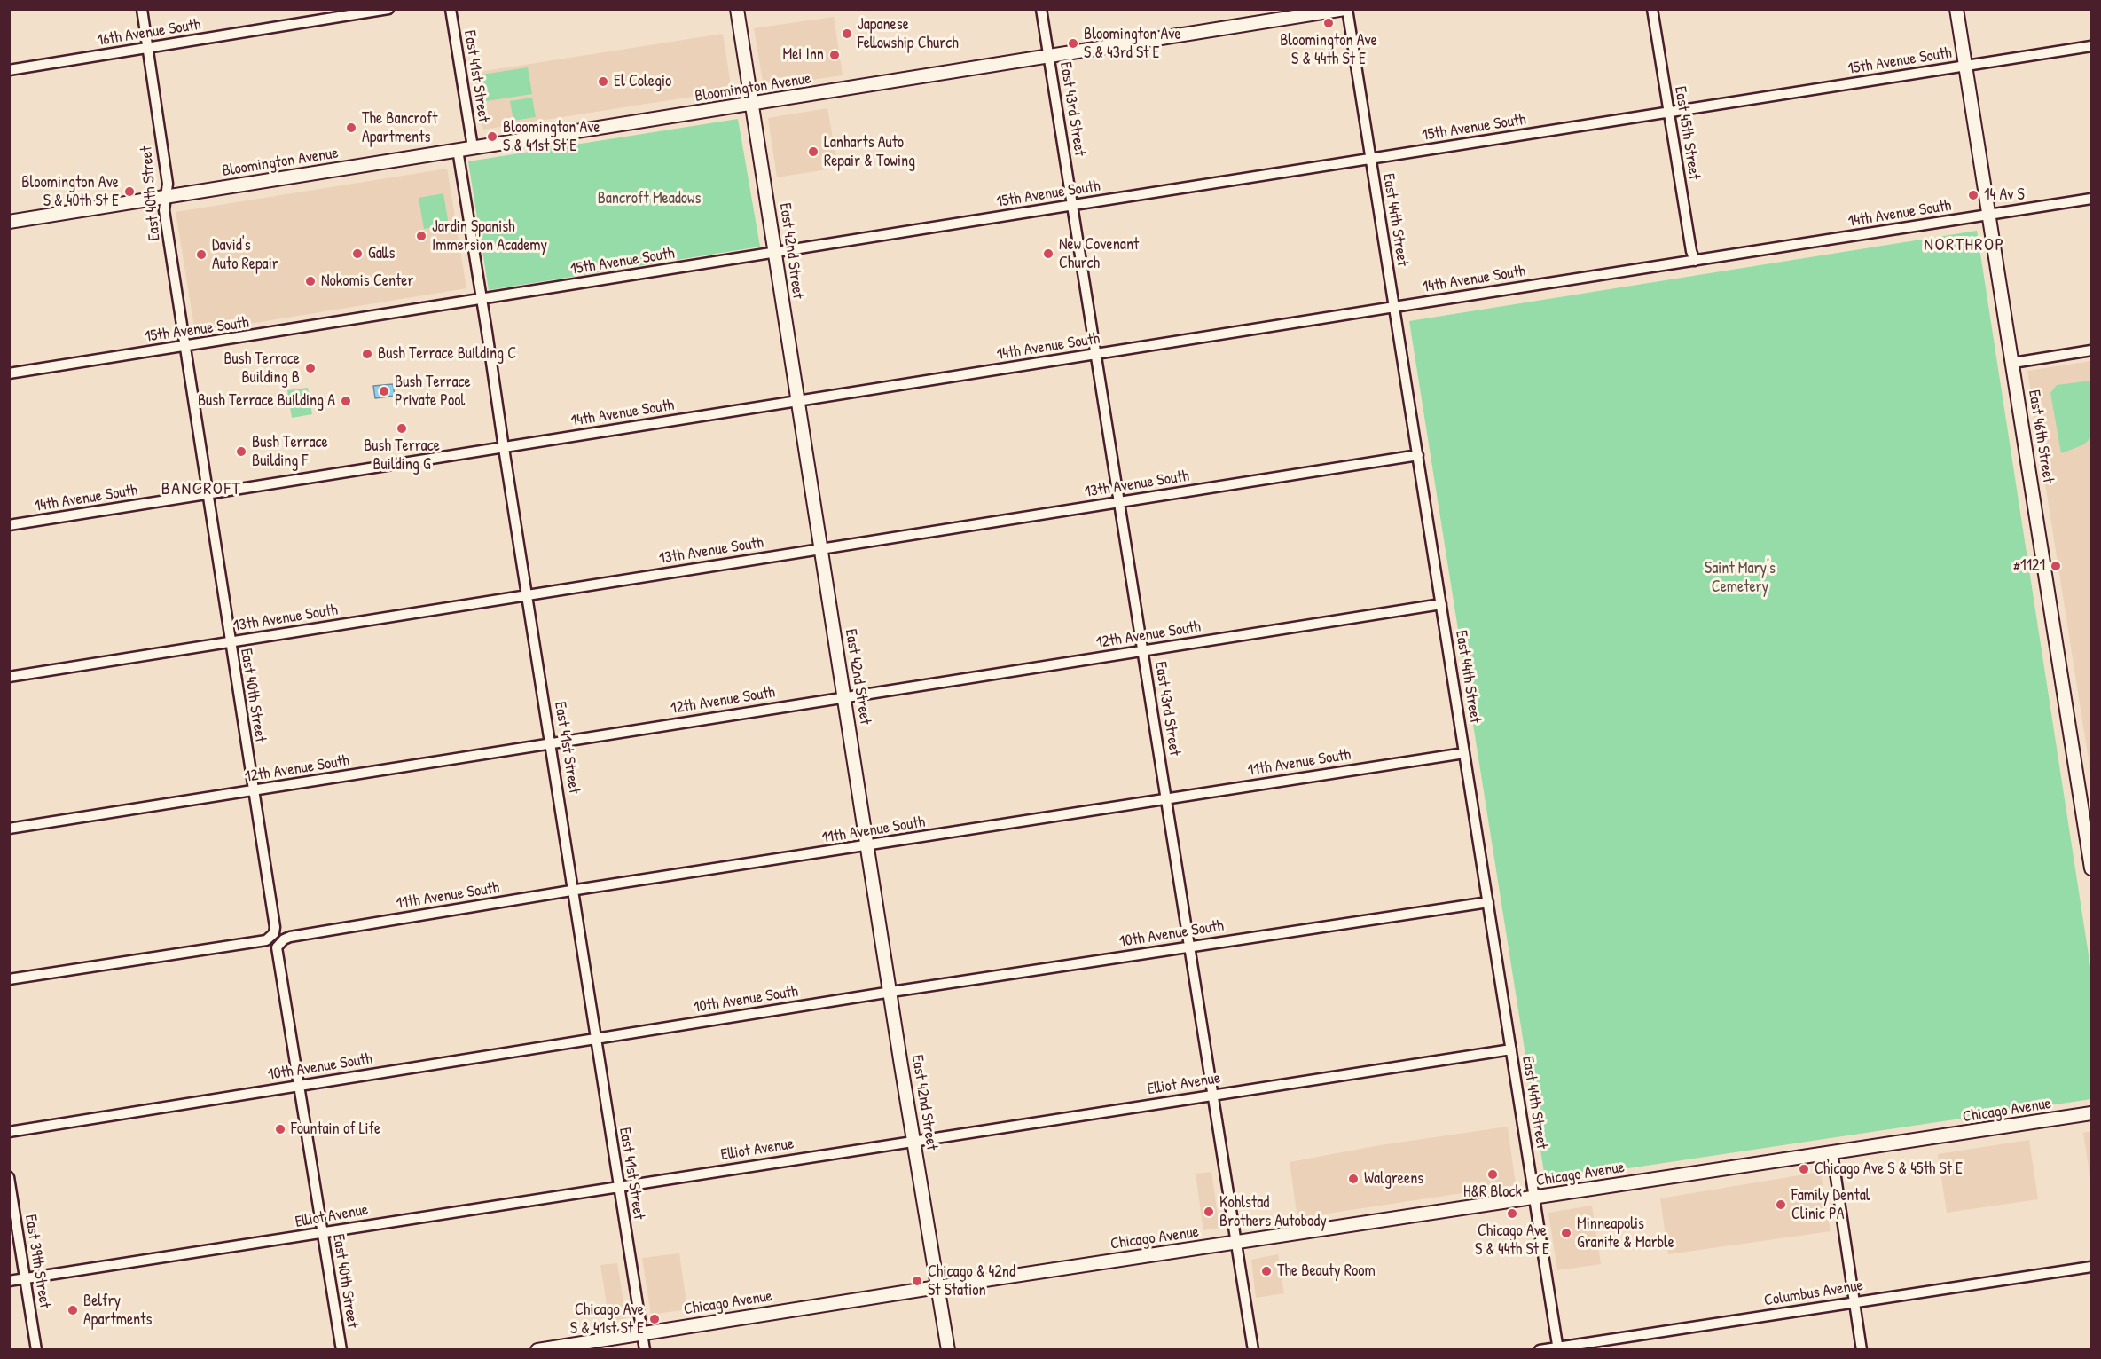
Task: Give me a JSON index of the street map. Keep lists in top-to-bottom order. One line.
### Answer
{"streets":{"street":["16th Avenue South","15th Avenue South","East 41st Street","Bloomington Avenue","East 43rd Street","East 45th Street","East 40th Street","14th Avenue South","East 44th Street","East 42nd Street","East 46th Street","13th Avenue South","12th Avenue South","11th Avenue South","10th Avenue South","Elliot Avenue","Chicago Avenue","East 39th Street","Columbus Avenue"]},"crossings":[["16th Avenue South","East 40th Street"],["15th Avenue South","East 41st Street"],["15th Avenue South","East 43rd Street"],["15th Avenue South","East 45th Street"],["15th Avenue South","East 40th Street"],["15th Avenue South","East 44th Street"],["15th Avenue South","East 42nd Street"],["15th Avenue South","East 46th Street"],["East 41st Street","Bloomington Avenue"],["East 41st Street","14th Avenue South"],["East 41st Street","13th Avenue South"],["East 41st Street","12th Avenue South"],["East 41st Street","11th Avenue South"],["East 41st Street","10th Avenue South"],["East 41st Street","Elliot Avenue"],["East 41st Street","Chicago Avenue"],["Bloomington Avenue","East 43rd Street"],["Bloomington Avenue","East 40th Street"],["Bloomington Avenue","East 44th Street"],["Bloomington Avenue","East 42nd Street"],["East 43rd Street","14th Avenue South"],["East 43rd Street","13th Avenue South"],["East 43rd Street","12th Avenue South"],["East 43rd Street","11th Avenue South"],["East 43rd Street","10th Avenue South"],["East 43rd Street","Elliot Avenue"],["East 43rd Street","Chicago Avenue"],["East 45th Street","14th Avenue South"],["East 40th Street","14th Avenue South"],["East 40th Street","13th Avenue South"],["East 40th Street","12th Avenue South"],["East 40th Street","11th Avenue South"],["East 40th Street","10th Avenue South"],["East 40th Street","Elliot Avenue"],["14th Avenue South","East 44th Street"],["14th Avenue South","East 42nd Street"],["14th Avenue South","East 46th Street"],["East 44th Street","13th Avenue South"],["East 44th Street","12th Avenue South"],["East 44th Street","11th Avenue South"],["East 44th Street","10th Avenue South"],["East 44th Street","Elliot Avenue"],["East 44th Street","Chicago Avenue"],["East 44th Street","Columbus Avenue"],["East 42nd Street","13th Avenue South"],["East 42nd Street","12th Avenue South"],["East 42nd Street","11th Avenue South"],["East 42nd Street","10th Avenue South"],["East 42nd Street","Elliot Avenue"],["East 42nd Street","Chicago Avenue"],["Elliot Avenue","East 39th Street"]],"districts":["NORTHROP","BANCROFT"],"parks":["Bancroft Meadows","Saint Mary's Cemetery"],"places":["Bloomington Ave S & 44th St E","Japanese Fellowship Church","Bloomington Ave S & 43rd St E","Mei Inn","El Colegio","The Bancroft Apartments","Bloomington Ave S & 41st St E","Lanharts Auto Repair & Towing","Bloomington Ave S & 40th St E","14 Av S","Jardin Spanish Immersion Academy","Galls","New Covenant Church","David's Auto Repair","Nokomis Center","Bush Terrace Building C","Bush Terrace Building B","Bush Terrace Private Pool","Bush Terrace Building A","Bush Terrace Building G","Bush Terrace Building F","#1121","Fountain of Life","Chicago Ave S & 45th St E","H&R Block","Walgreens","Family Dental Clinic PA","Kohlstad Brothers Autobody","Chicago Ave S & 44th St E","Minneapolis Granite & Marble","The Beauty Room","Chicago & 42nd St Station","Belfry Apartments","Chicago Ave S & 41st St E"]}
